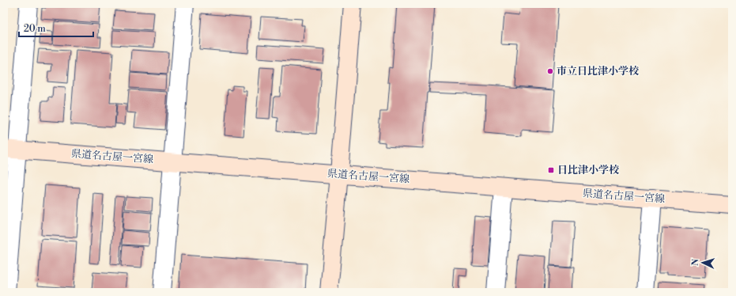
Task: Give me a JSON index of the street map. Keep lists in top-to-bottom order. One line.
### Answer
{"streets":{"main road":["県道名古屋一宮線"]},"places":{"other":["市立日比津小学校"],"transit":["日比津小学校"]},"scale_bar":"20 m","north":"left"}
